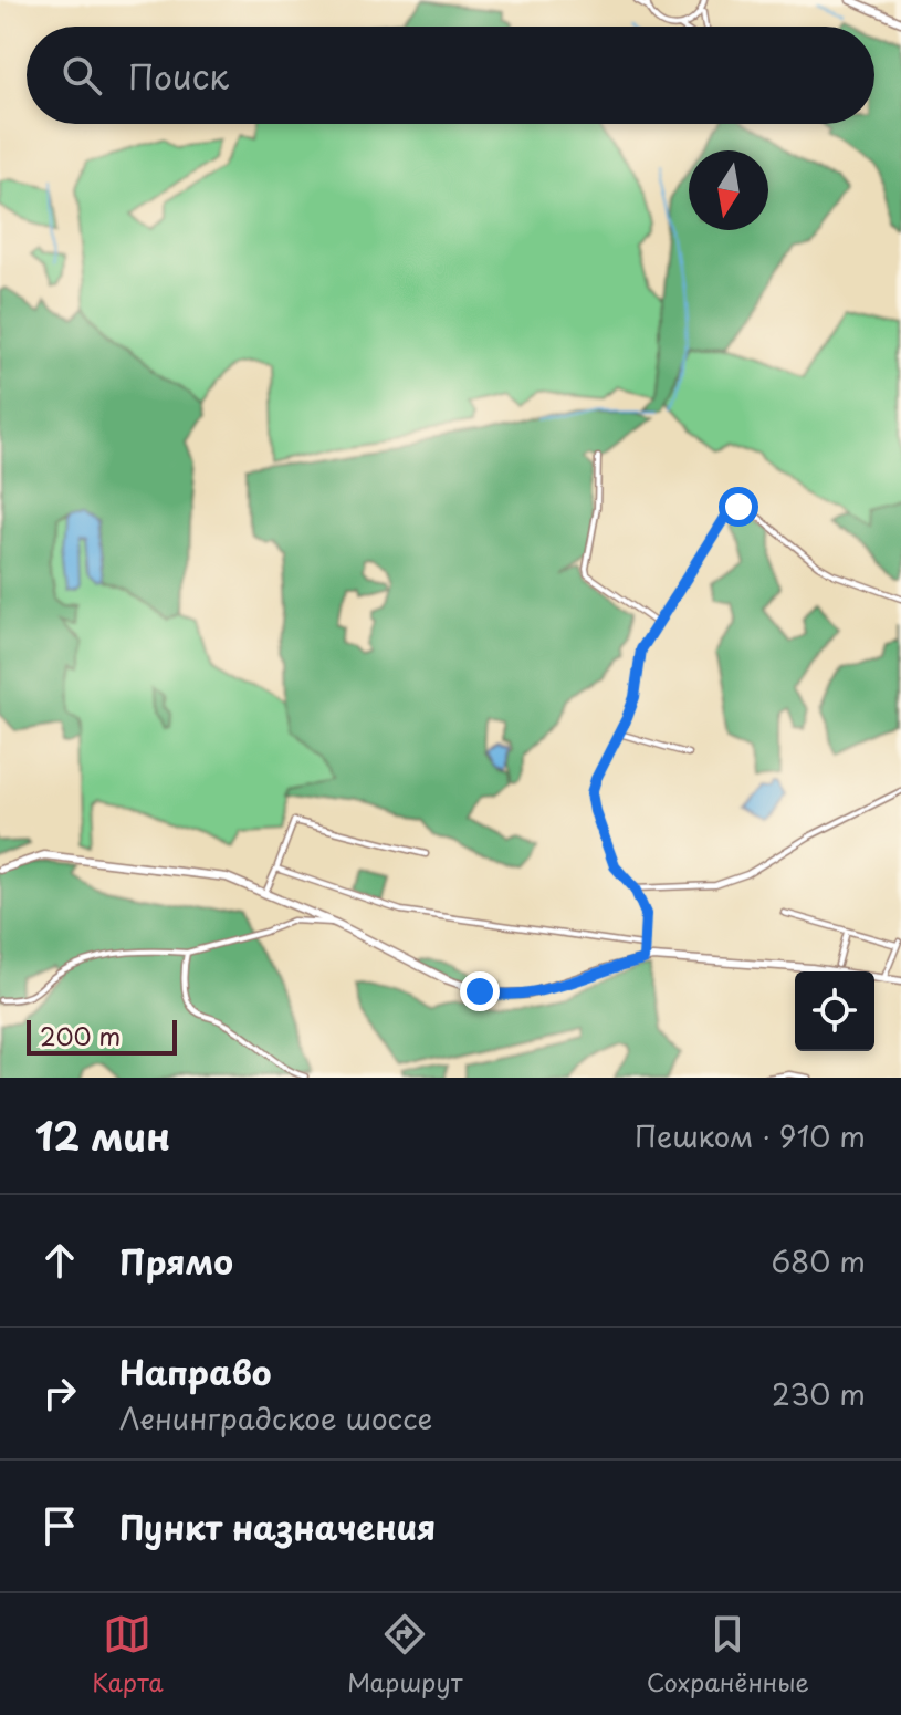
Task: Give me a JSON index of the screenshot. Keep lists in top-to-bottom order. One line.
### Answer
{"scale_bar":"200 m","north":"bottom","page":{"search":"Поиск","scale":"200 m","heading":["12 мин","Пешком · 910 m"],"list":[["Прямо","680 m"],["Направо","Ленинградское шоссе","230 m"],"Пункт назначения"],"nav":["Карта","Маршрут","Сохранённые"]}}
